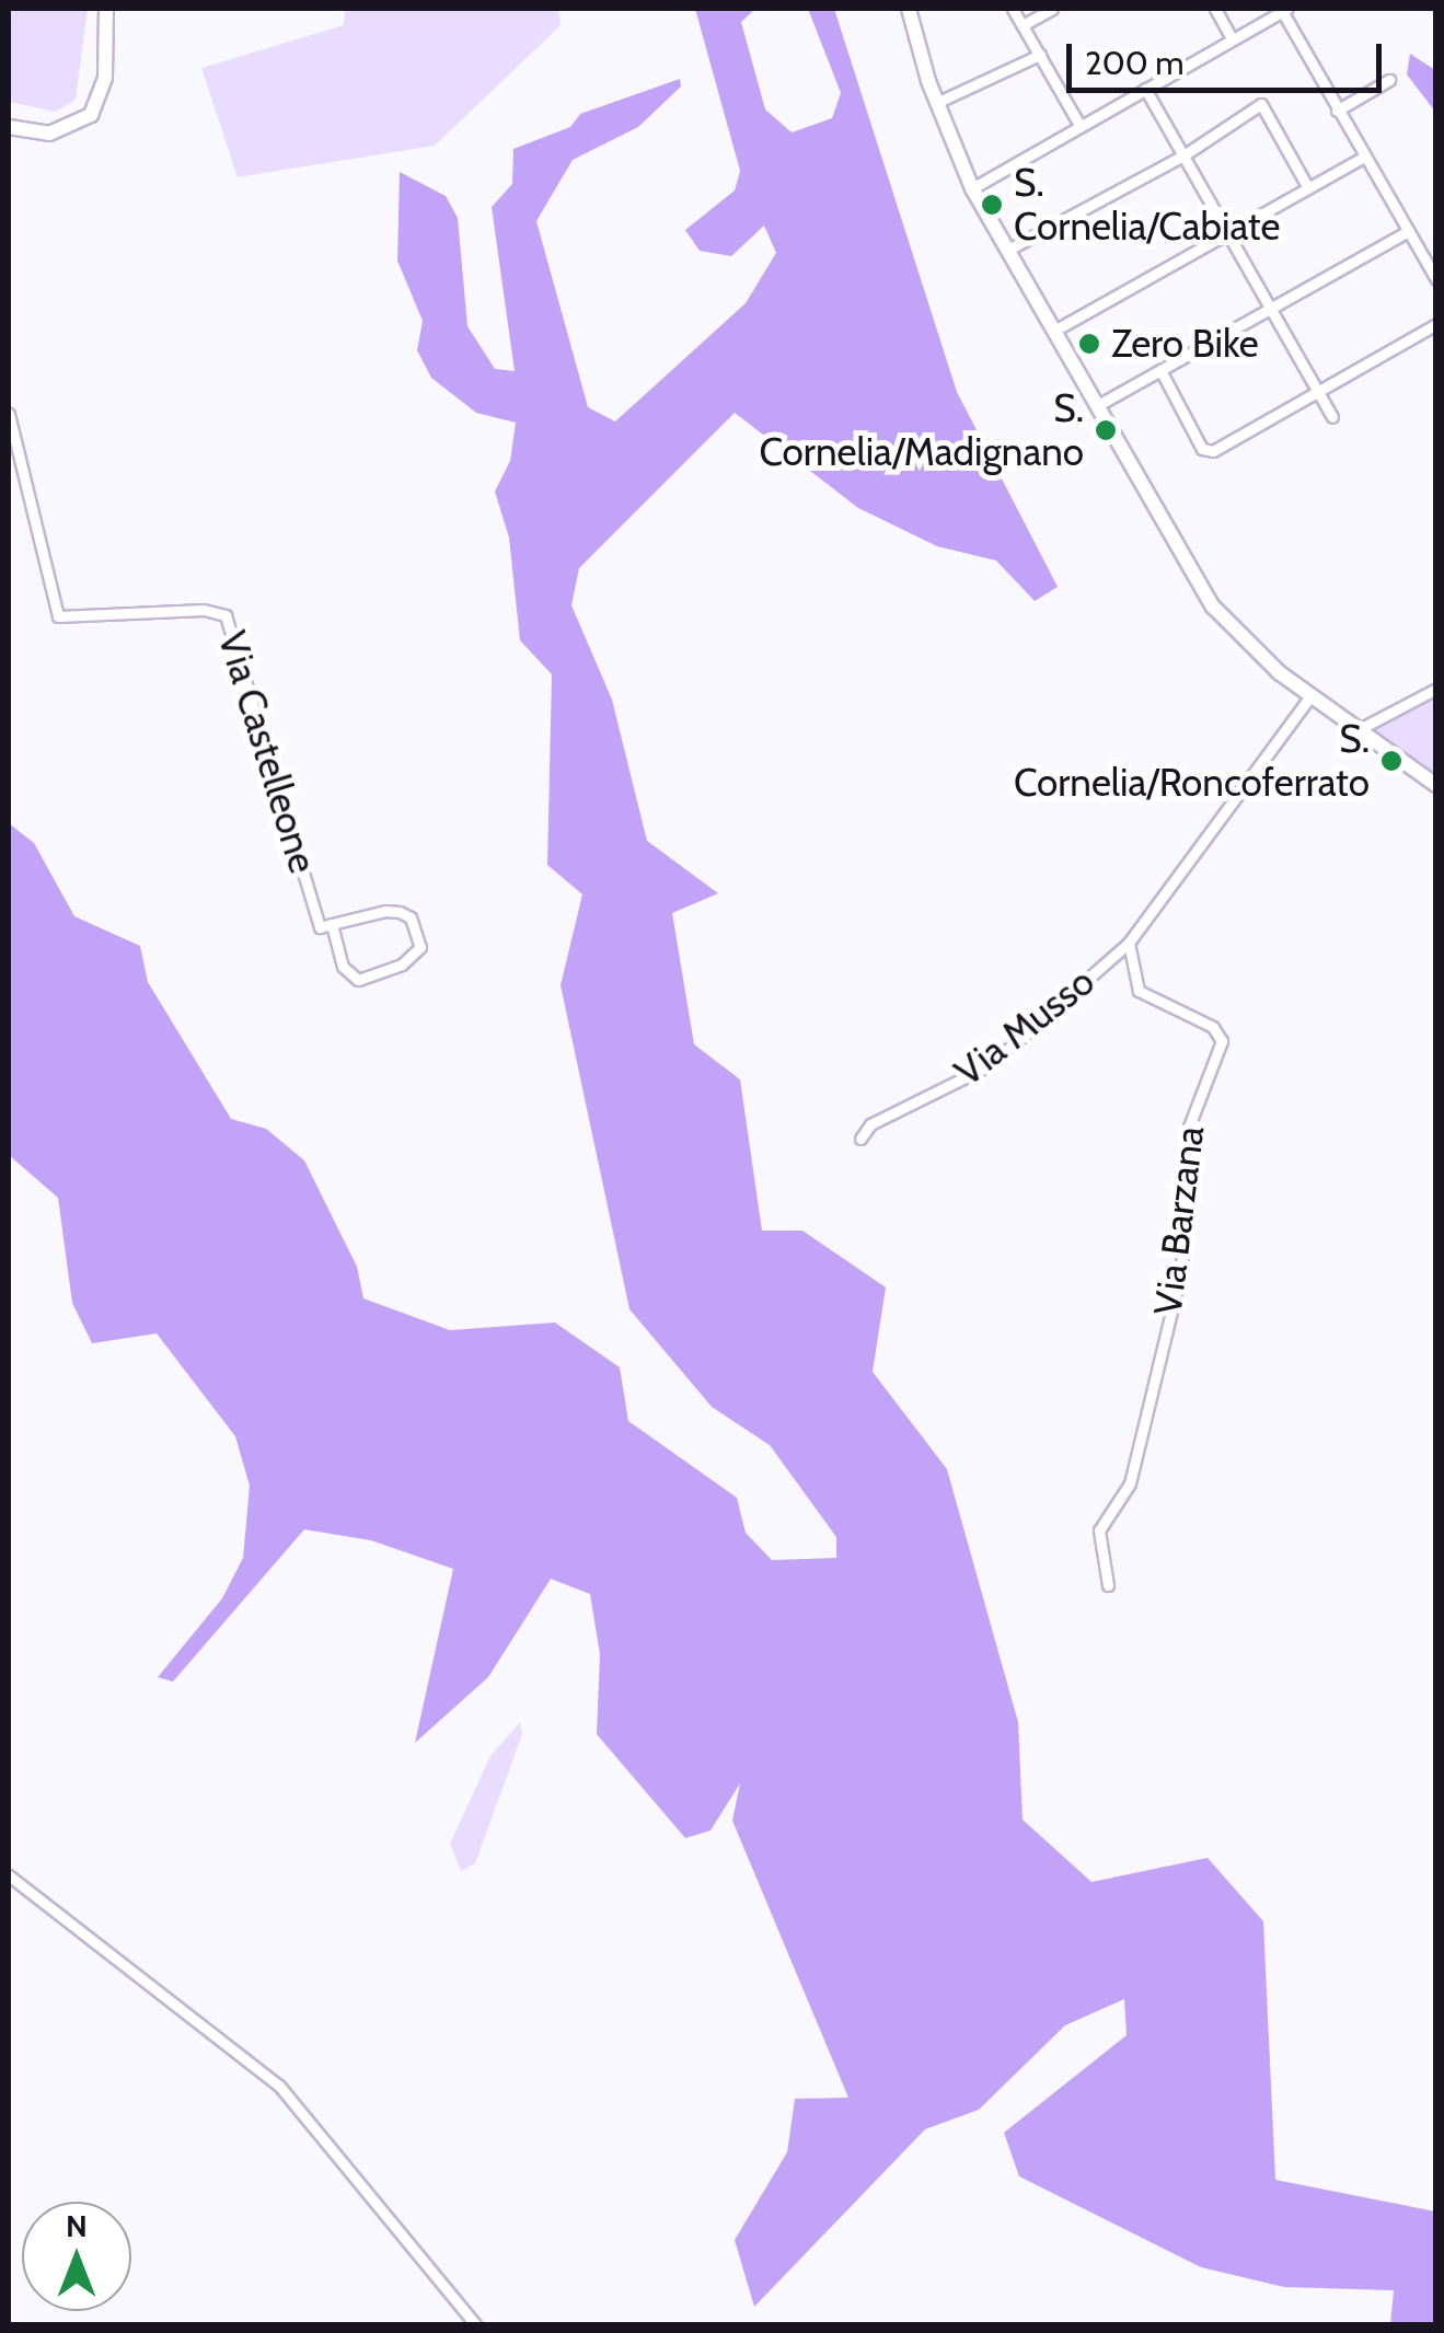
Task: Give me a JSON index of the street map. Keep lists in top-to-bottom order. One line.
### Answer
{"streets":{"street":["Via Castelleone","Via Musso","Via Barzana"]},"crossings":[["Via Musso","Via Barzana"]],"places":["S. Cornelia/Cabiate","Zero Bike","S. Cornelia/Madignano","S. Cornelia/Roncoferrato"],"scale_bar":"200 m","north":"top"}
